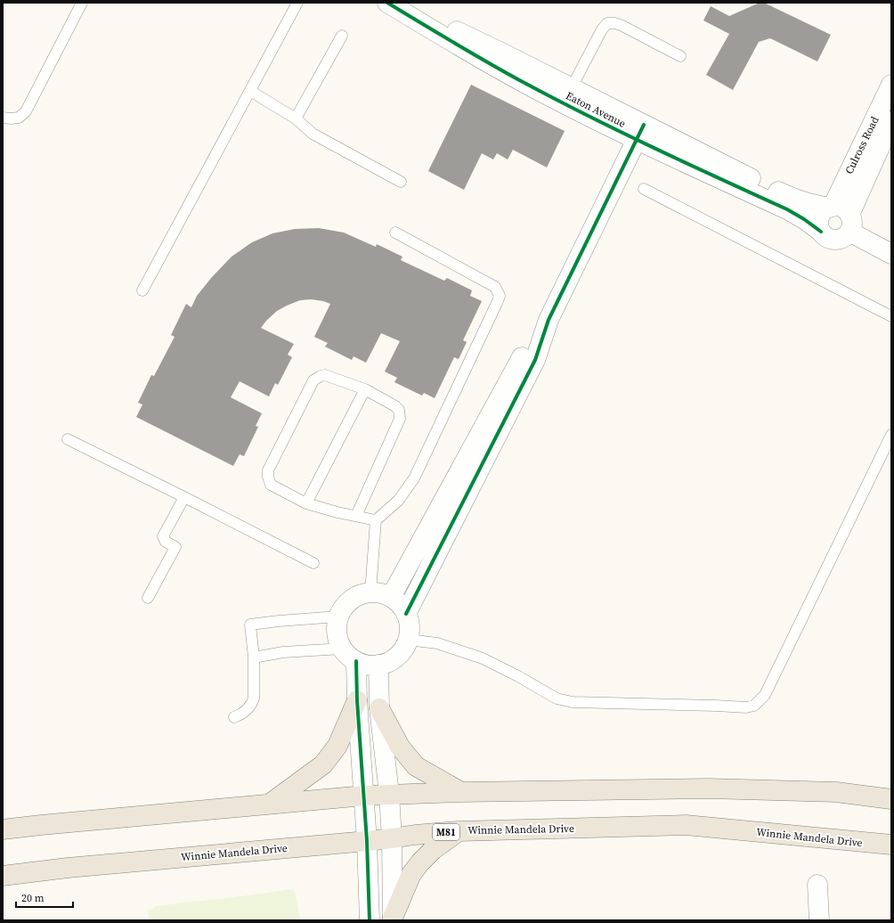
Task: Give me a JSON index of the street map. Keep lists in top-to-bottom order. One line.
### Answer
{"streets":{"main road":["Winnie Mandela Drive","M81"],"street":["Eaton Avenue","Culross Road"]},"crossings":[["Eaton Avenue","Culross Road"]],"scale_bar":"20 m"}
